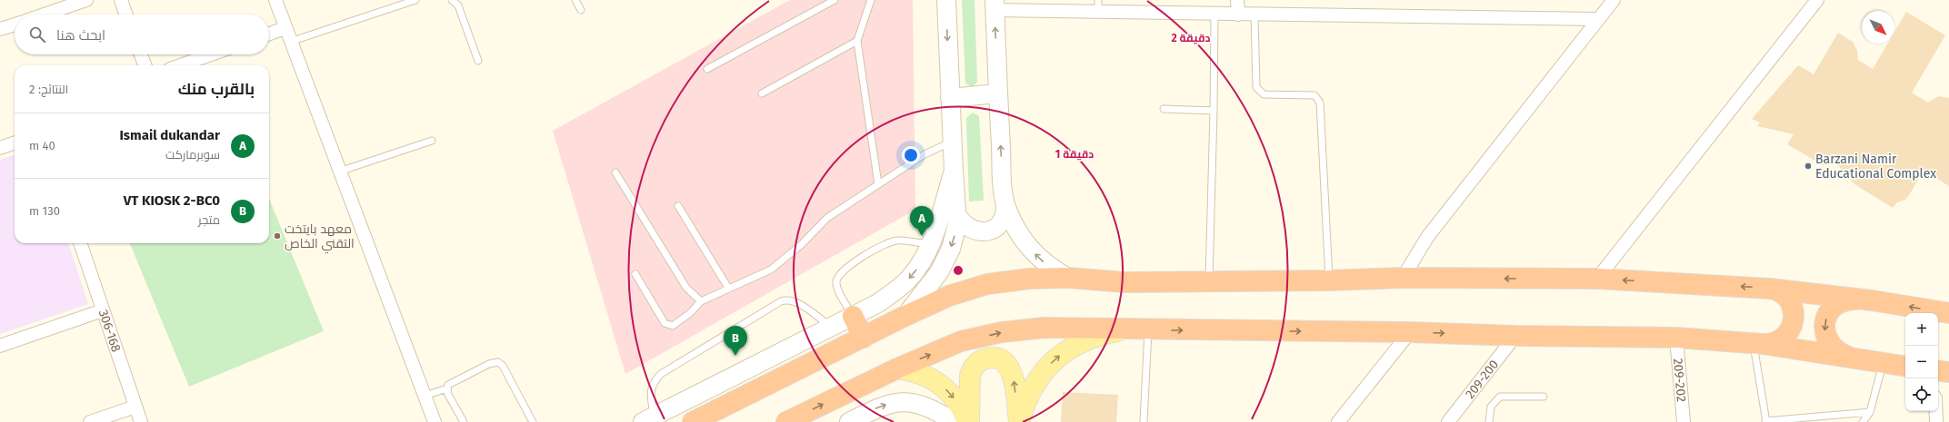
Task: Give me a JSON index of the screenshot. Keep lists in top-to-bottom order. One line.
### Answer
{"streets":{"street":["306-168","209-200","209-202"]},"places":["Barzani Namir Educational Complex","معهد بايتخت التقني الخاص"],"north":"bottom right","page":{"search":"ابحث هنا","heading":["بالقرب منك","النتائج: 2"],"list":[{"mark":"A","name":"Ismail dukandar","note":"سوبرماركت","value":"40 m"},{"mark":"B","name":"VT KIOSK 2-BC0","note":"متجر","value":"130 m"}],"pins":["A","B"],"map_buttons":["+","−"]},"rings":["2 دقيقة","1 دقيقة"]}
